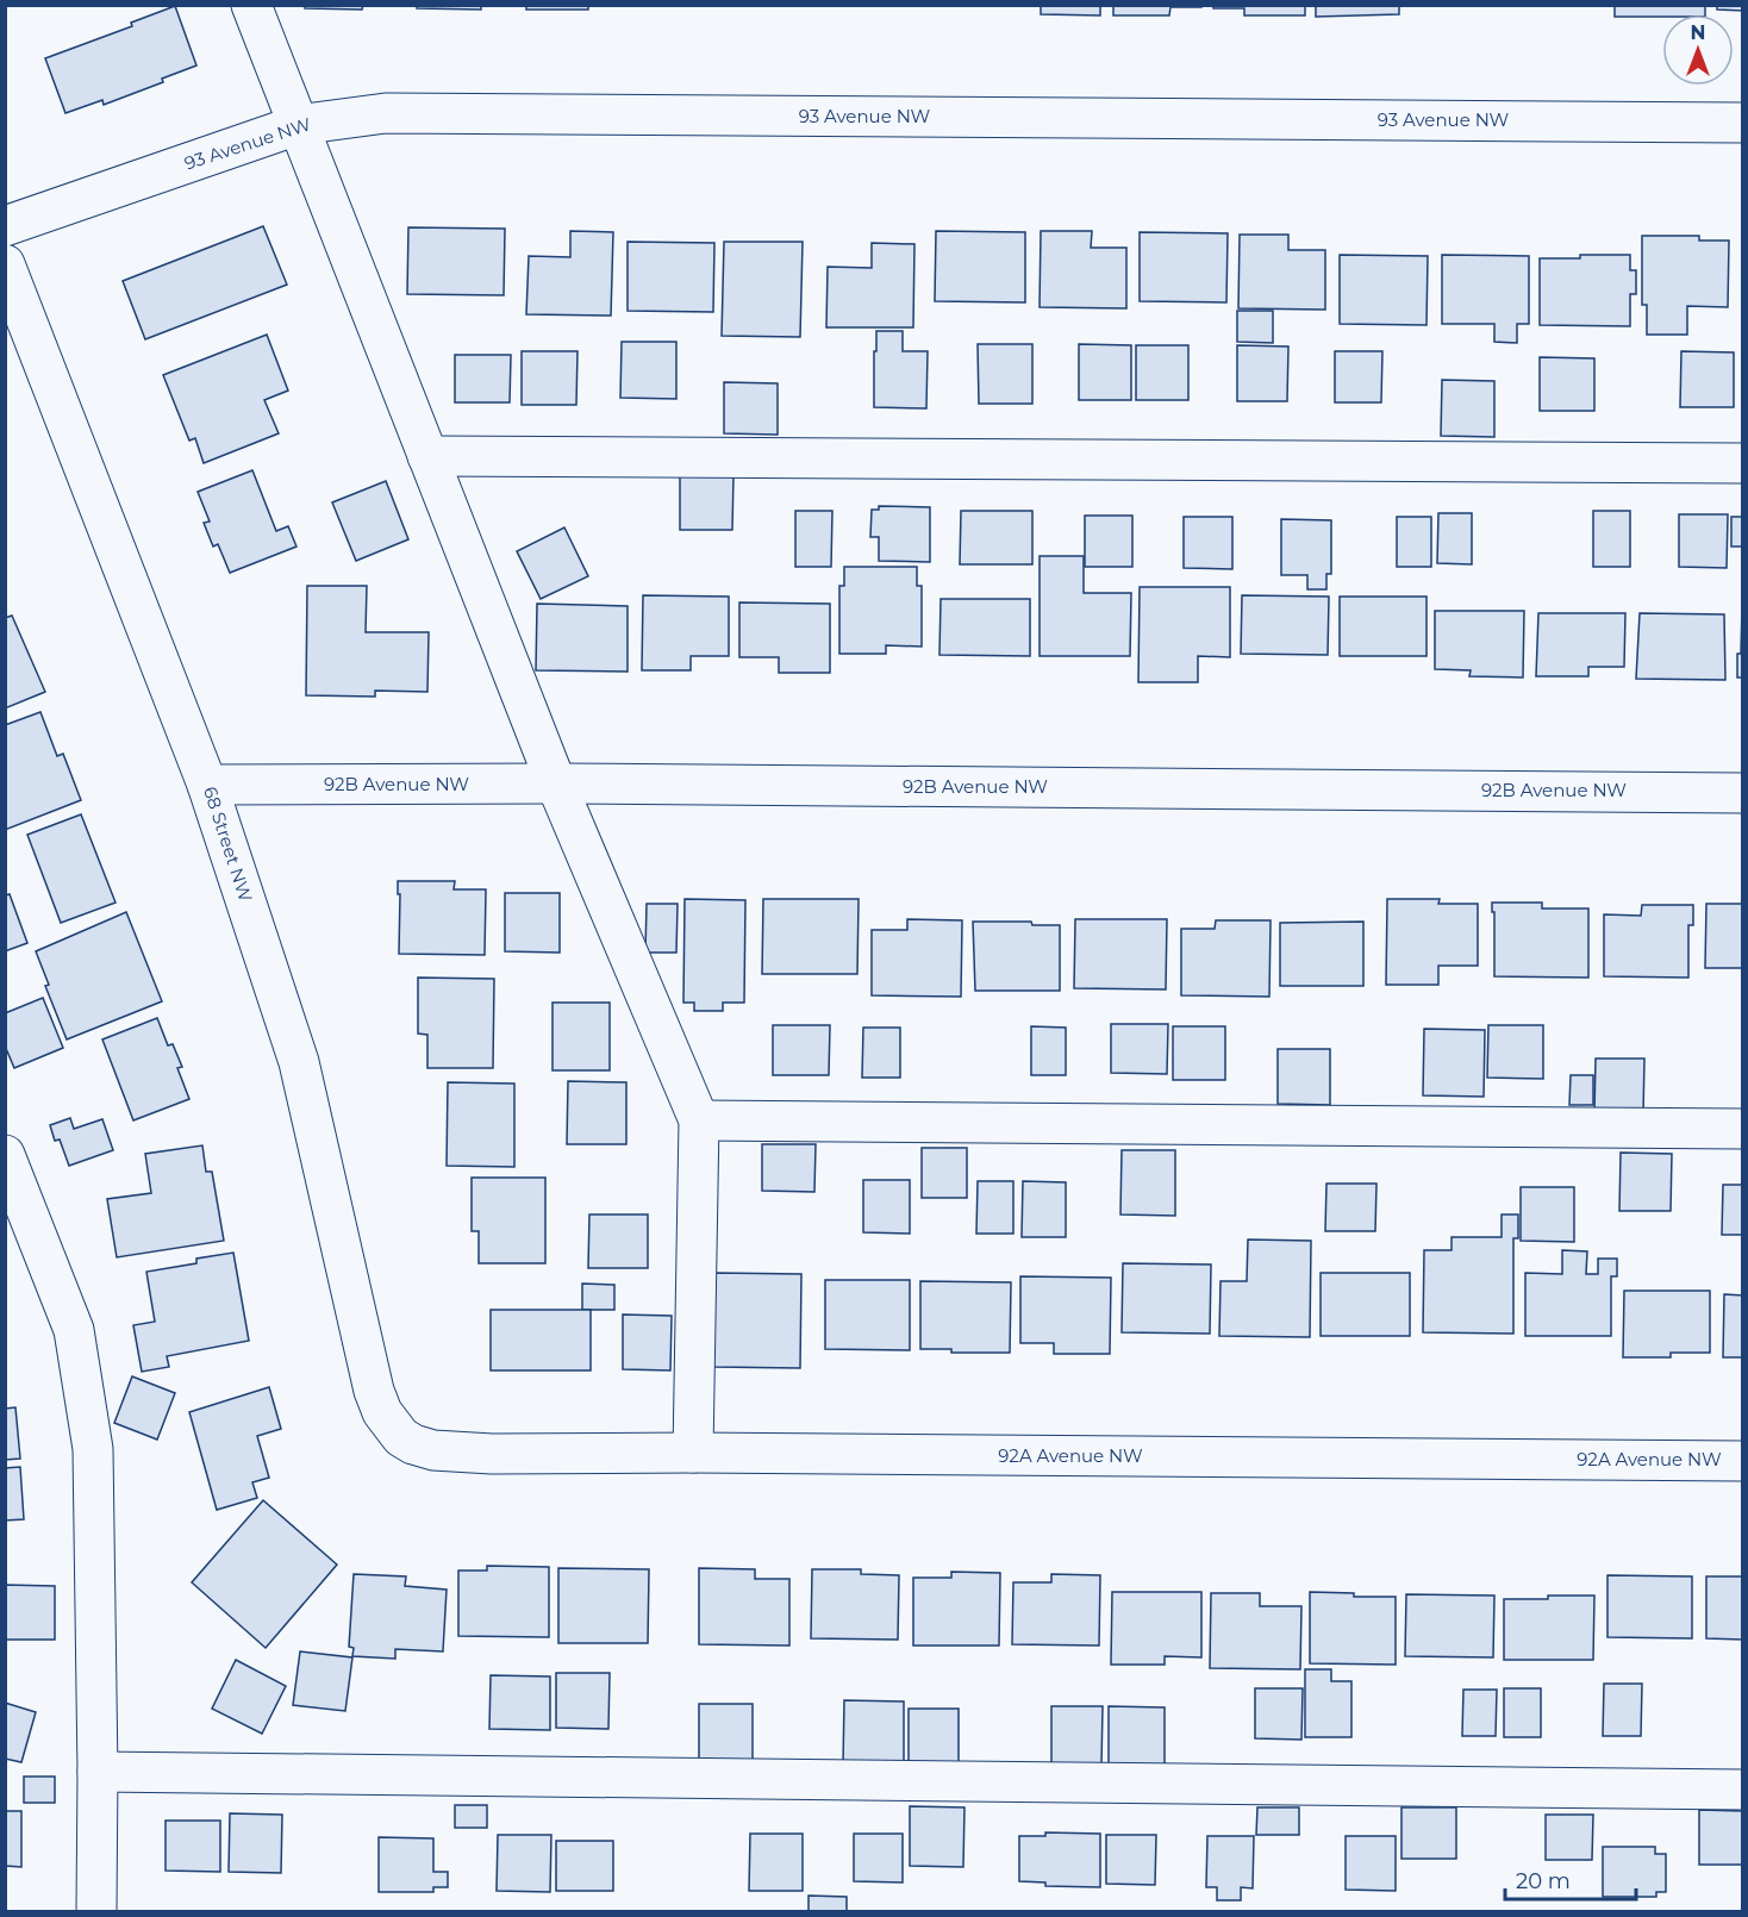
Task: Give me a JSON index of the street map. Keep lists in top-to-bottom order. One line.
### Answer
{"streets":{"street":["93 Avenue NW","92B Avenue NW","68 Street NW","92A Avenue NW"]},"crossings":[["92B Avenue NW","68 Street NW"],["68 Street NW","92A Avenue NW"]],"scale_bar":"20 m","north":"top"}
